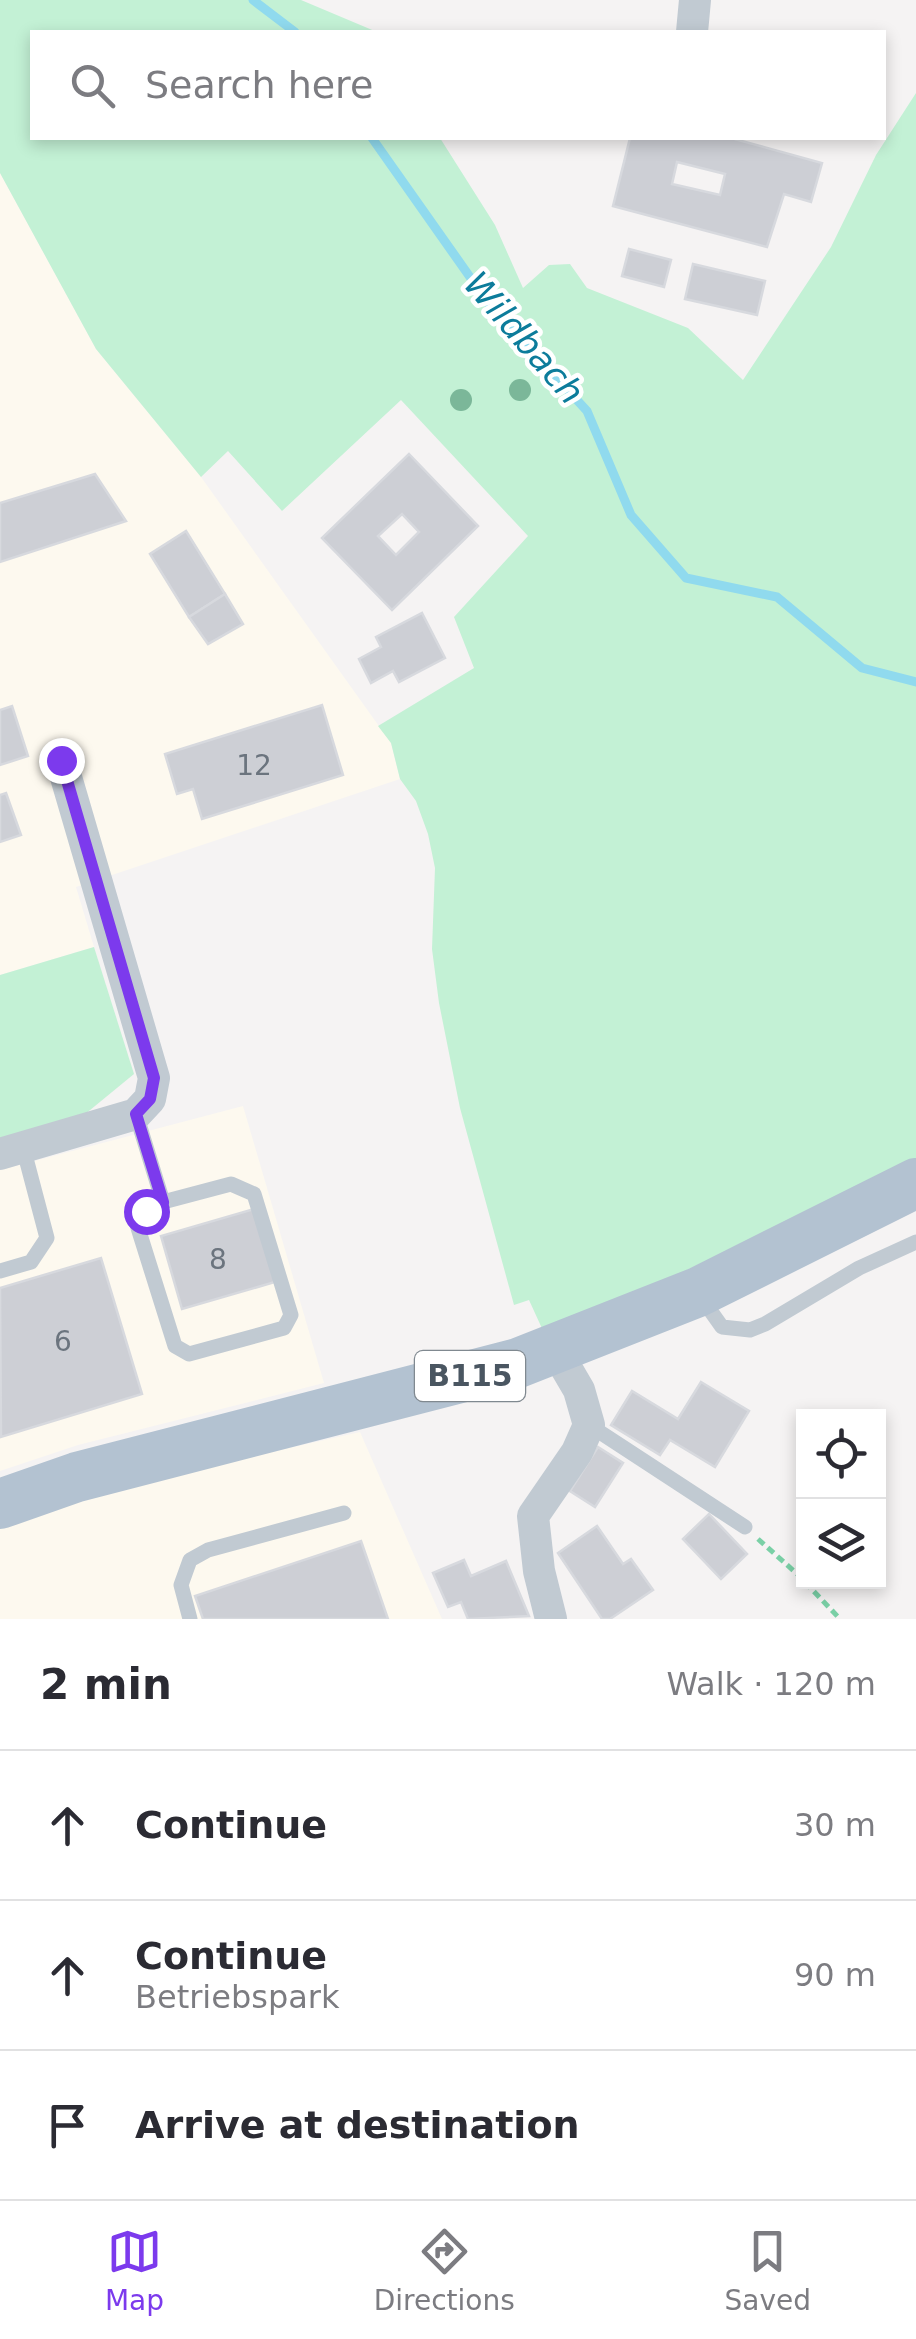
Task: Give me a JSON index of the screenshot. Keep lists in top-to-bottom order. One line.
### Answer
{"streets":{"main road":["B115"]},"water":["Wildbach"],"house_numbers":["12","8","6"],"page":{"search":"Search here","heading":["2 min","Walk · 120 m"],"list":[["Continue","30 m"],["Continue","Betriebspark","90 m"],"Arrive at destination"],"nav":["Map","Directions","Saved"]}}
